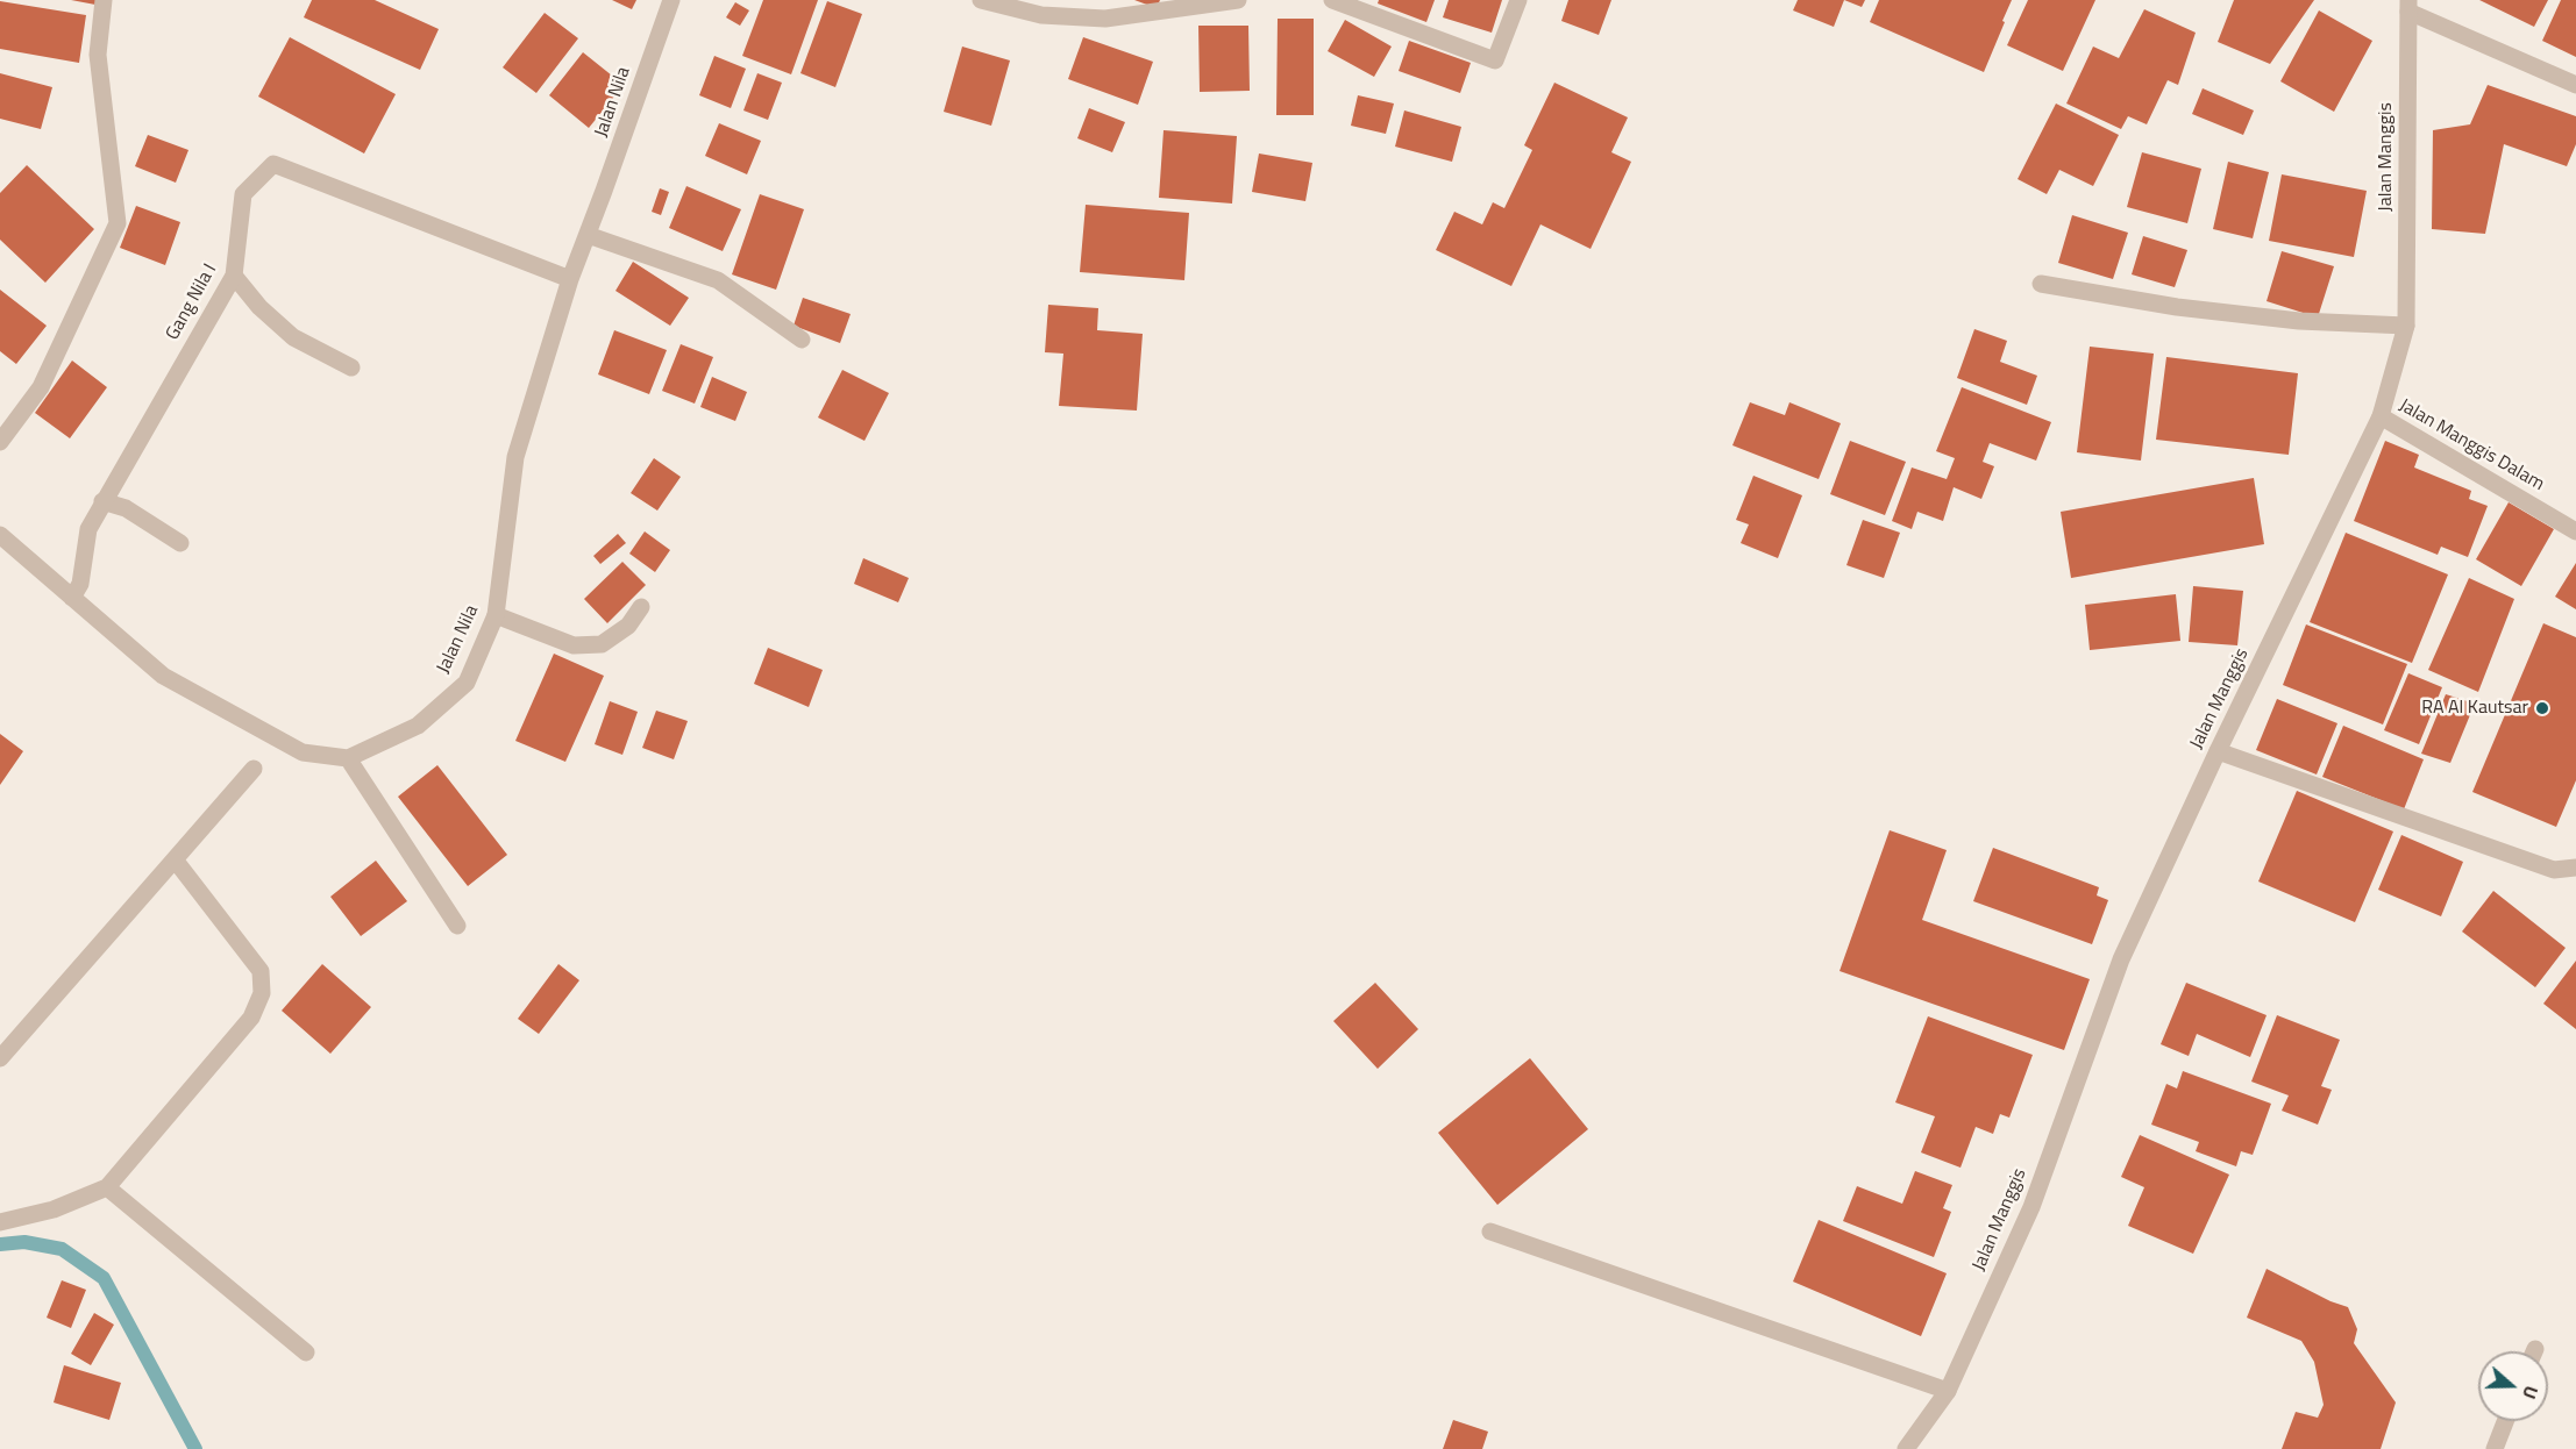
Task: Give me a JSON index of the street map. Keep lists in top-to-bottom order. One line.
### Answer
{"streets":{"street":["Jalan Nila","Jalan Manggis","Gang Nila I","Jalan Manggis Dalam"]},"crossings":[["Jalan Nila","Gang Nila I"],["Jalan Manggis","Jalan Manggis Dalam"]],"places":["RA Al Kautsar"],"north":"right"}
